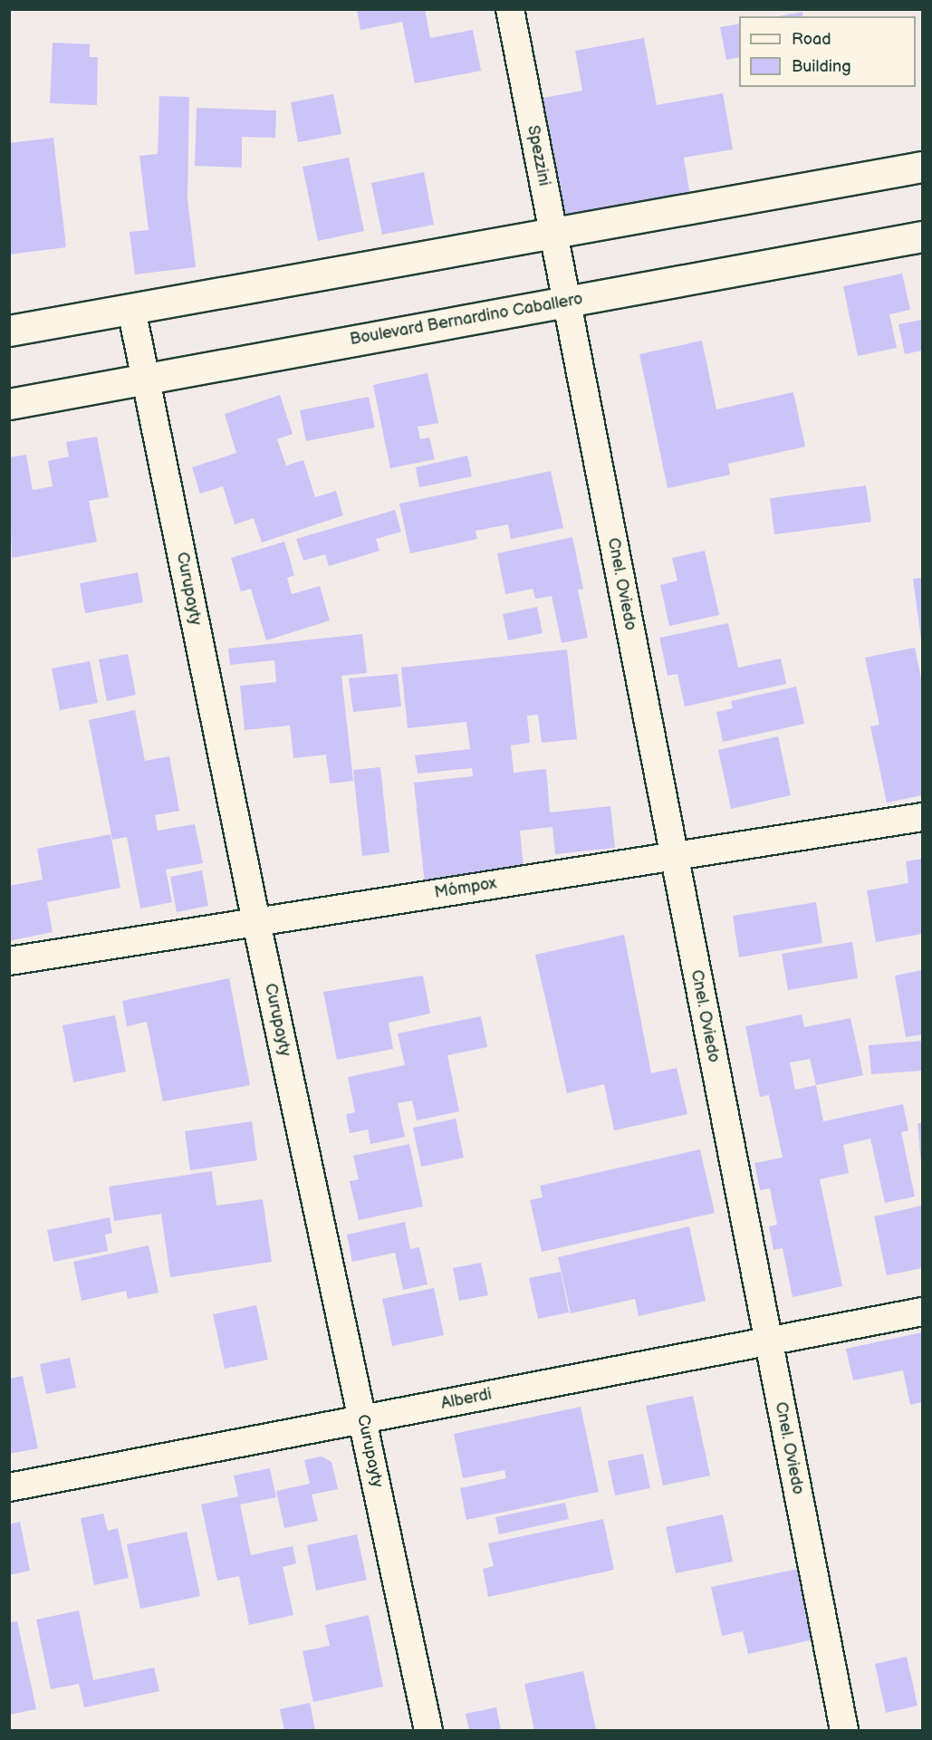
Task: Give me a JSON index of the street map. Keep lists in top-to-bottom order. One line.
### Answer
{"streets":{"main road":["Boulevard Bernardino Caballero"],"street":["Spezzini","Cnel. Oviedo","Curupayty","Mómpox","Alberdi"]},"crossings":[["Spezzini","Boulevard Bernardino Caballero"],["Spezzini","Cnel. Oviedo"],["Boulevard Bernardino Caballero","Cnel. Oviedo"],["Boulevard Bernardino Caballero","Curupayty"],["Cnel. Oviedo","Mómpox"],["Cnel. Oviedo","Alberdi"],["Curupayty","Mómpox"],["Curupayty","Alberdi"]],"legend":["Road","Building"]}
